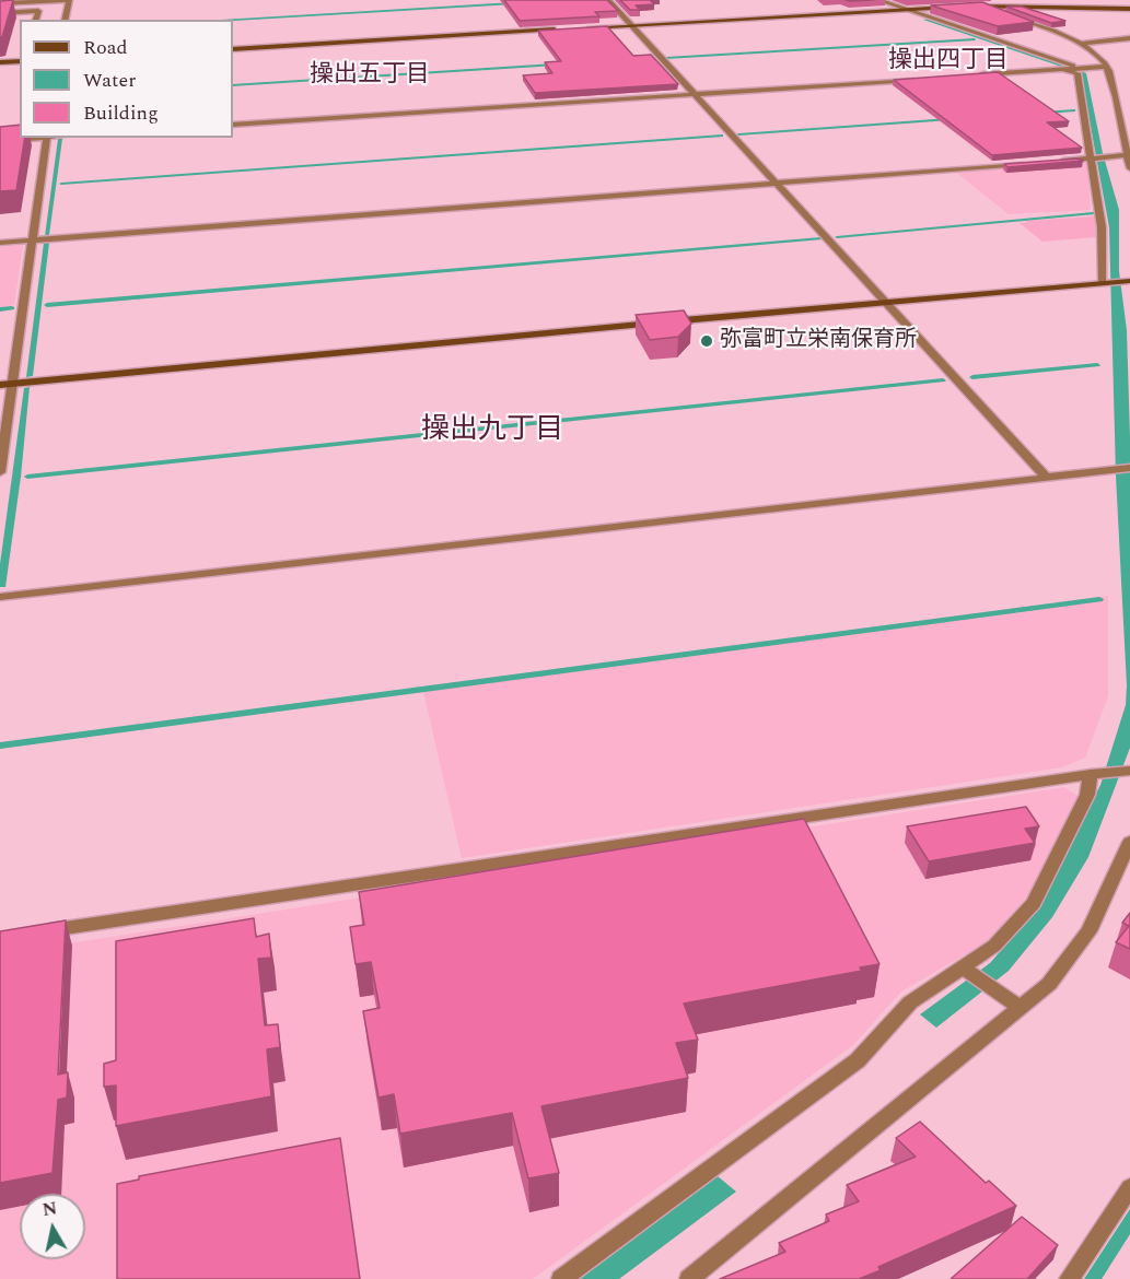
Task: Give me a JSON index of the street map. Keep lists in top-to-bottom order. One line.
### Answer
{"districts":["操出四丁目","操出五丁目","操出九丁目"],"places":["弥富町立栄南保育所"],"legend":["Road","Water","Building"],"north":"top"}
